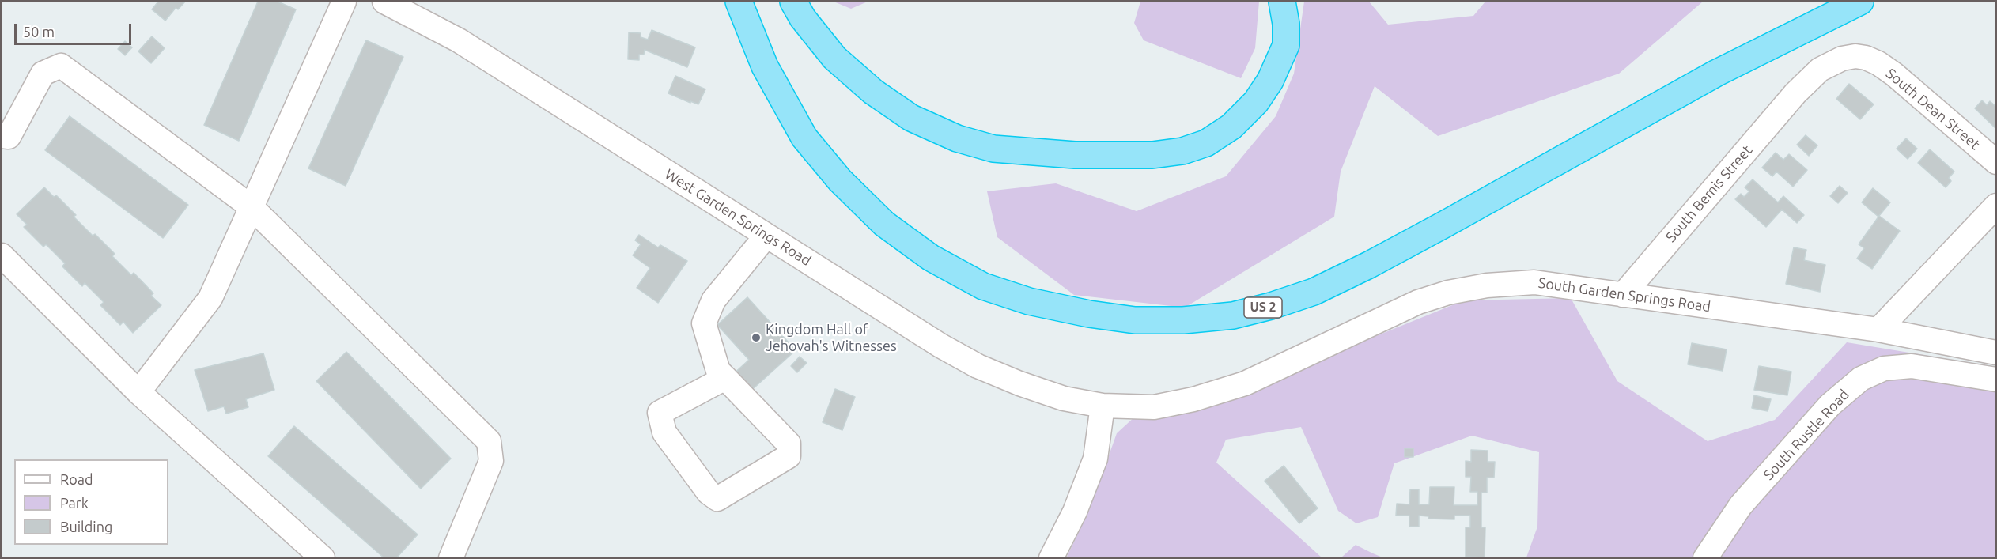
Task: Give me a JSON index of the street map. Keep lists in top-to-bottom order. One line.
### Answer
{"streets":{"highway":["US 2"],"street":["South Dean Street","South Bemis Street","West Garden Springs Road","South Garden Springs Road","South Rustle Road"]},"crossings":[["South Dean Street","South Bemis Street"],["South Bemis Street","South Garden Springs Road"],["West Garden Springs Road","South Garden Springs Road"]],"places":["Kingdom Hall of Jehovah's Witnesses"],"legend":["Road","Park","Building"],"scale_bar":"50 m"}
